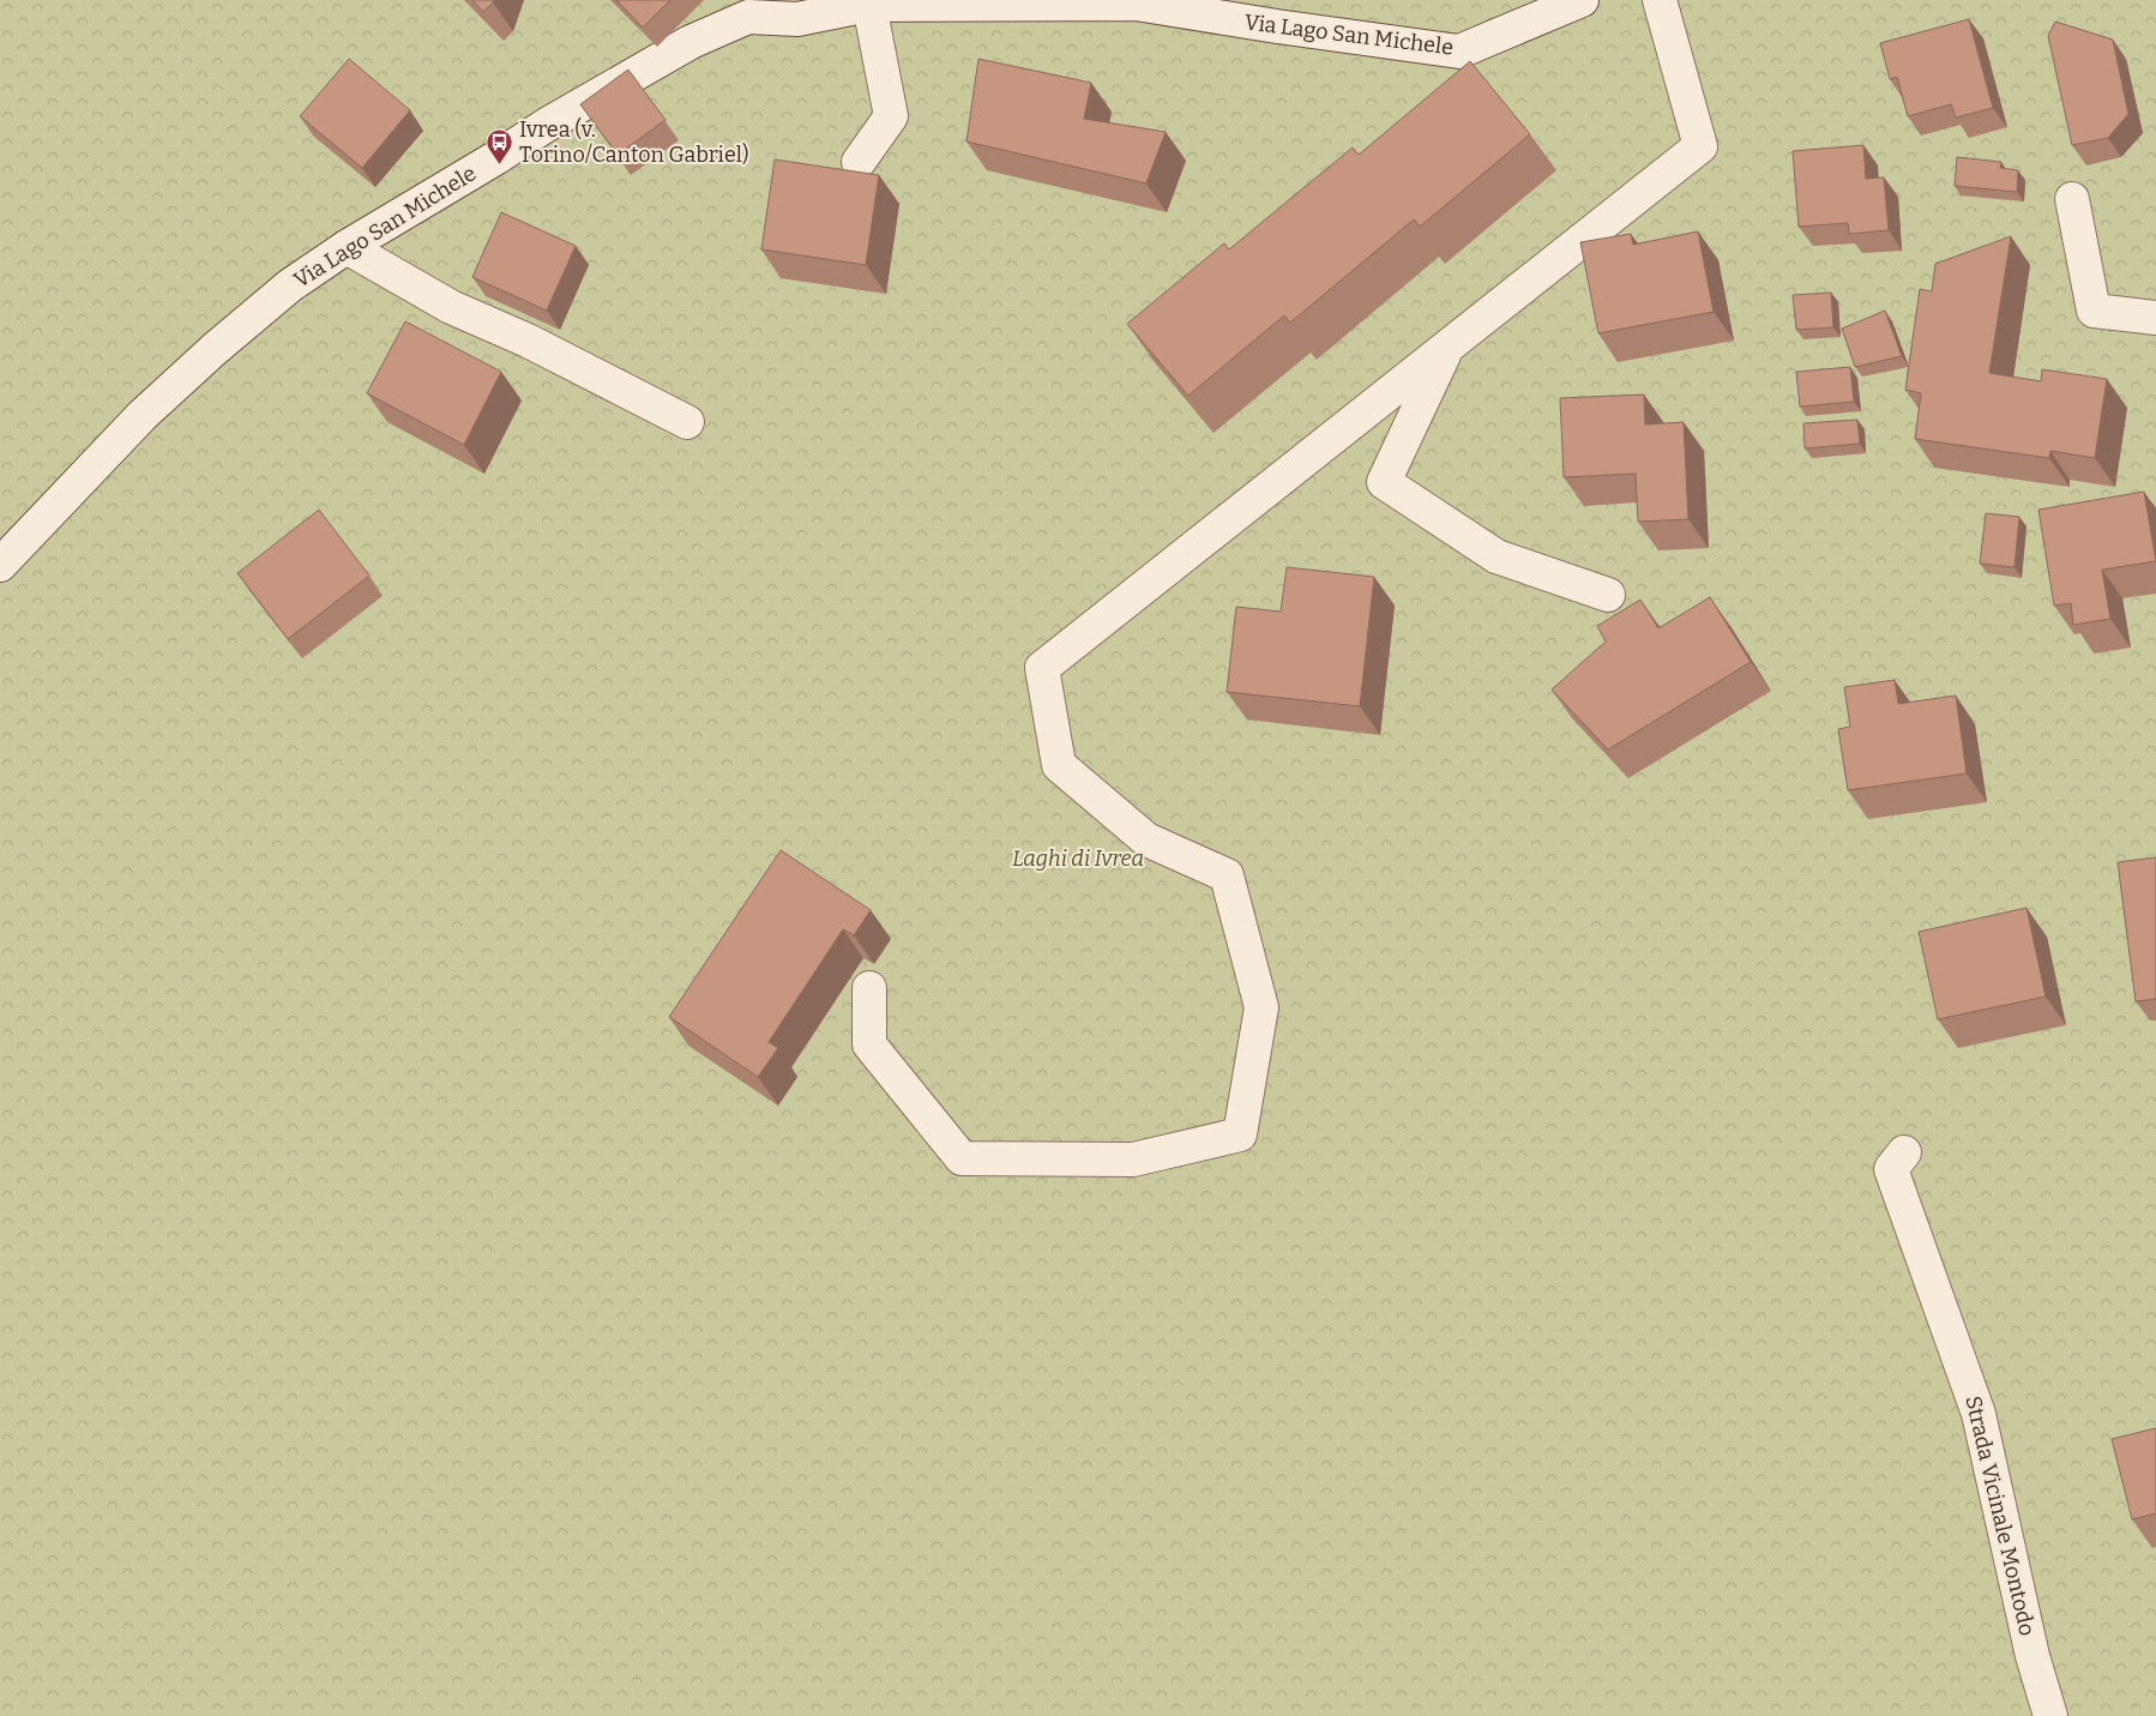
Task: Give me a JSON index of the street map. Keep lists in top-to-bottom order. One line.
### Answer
{"streets":{"street":["Via Lago San Michele","Strada Vicinale Montodo"]},"parks":["Laghi di Ivrea"],"places":{"bus stop":["Ivrea (v. Torino/Canton Gabriel)"]}}
